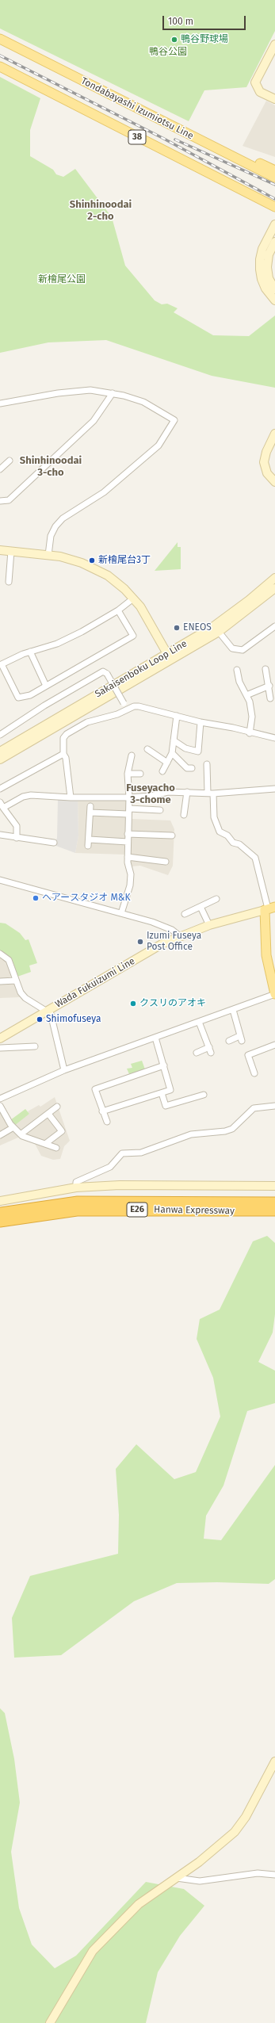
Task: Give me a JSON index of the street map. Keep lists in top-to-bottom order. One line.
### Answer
{"streets":{"highway":["E26","Hanwa Expressway"],"main road":["Tondabayashi Izumiotsu Line","38"],"street":["Sakaisenboku Loop Line","Wada Fukuizumi Line"]},"districts":["Shinhinoodai 2-cho","Shinhinoodai 3-cho","Fuseyacho 3-chome"],"parks":["鴨谷公園","新檜尾公園"],"places":["鴨谷野球場","新檜尾台3丁","ENEOS","ヘアースタジオ M&K","Izumi Fuseya Post Office","クスリのアオキ","Shimofuseya"],"scale_bar":"100 m"}
